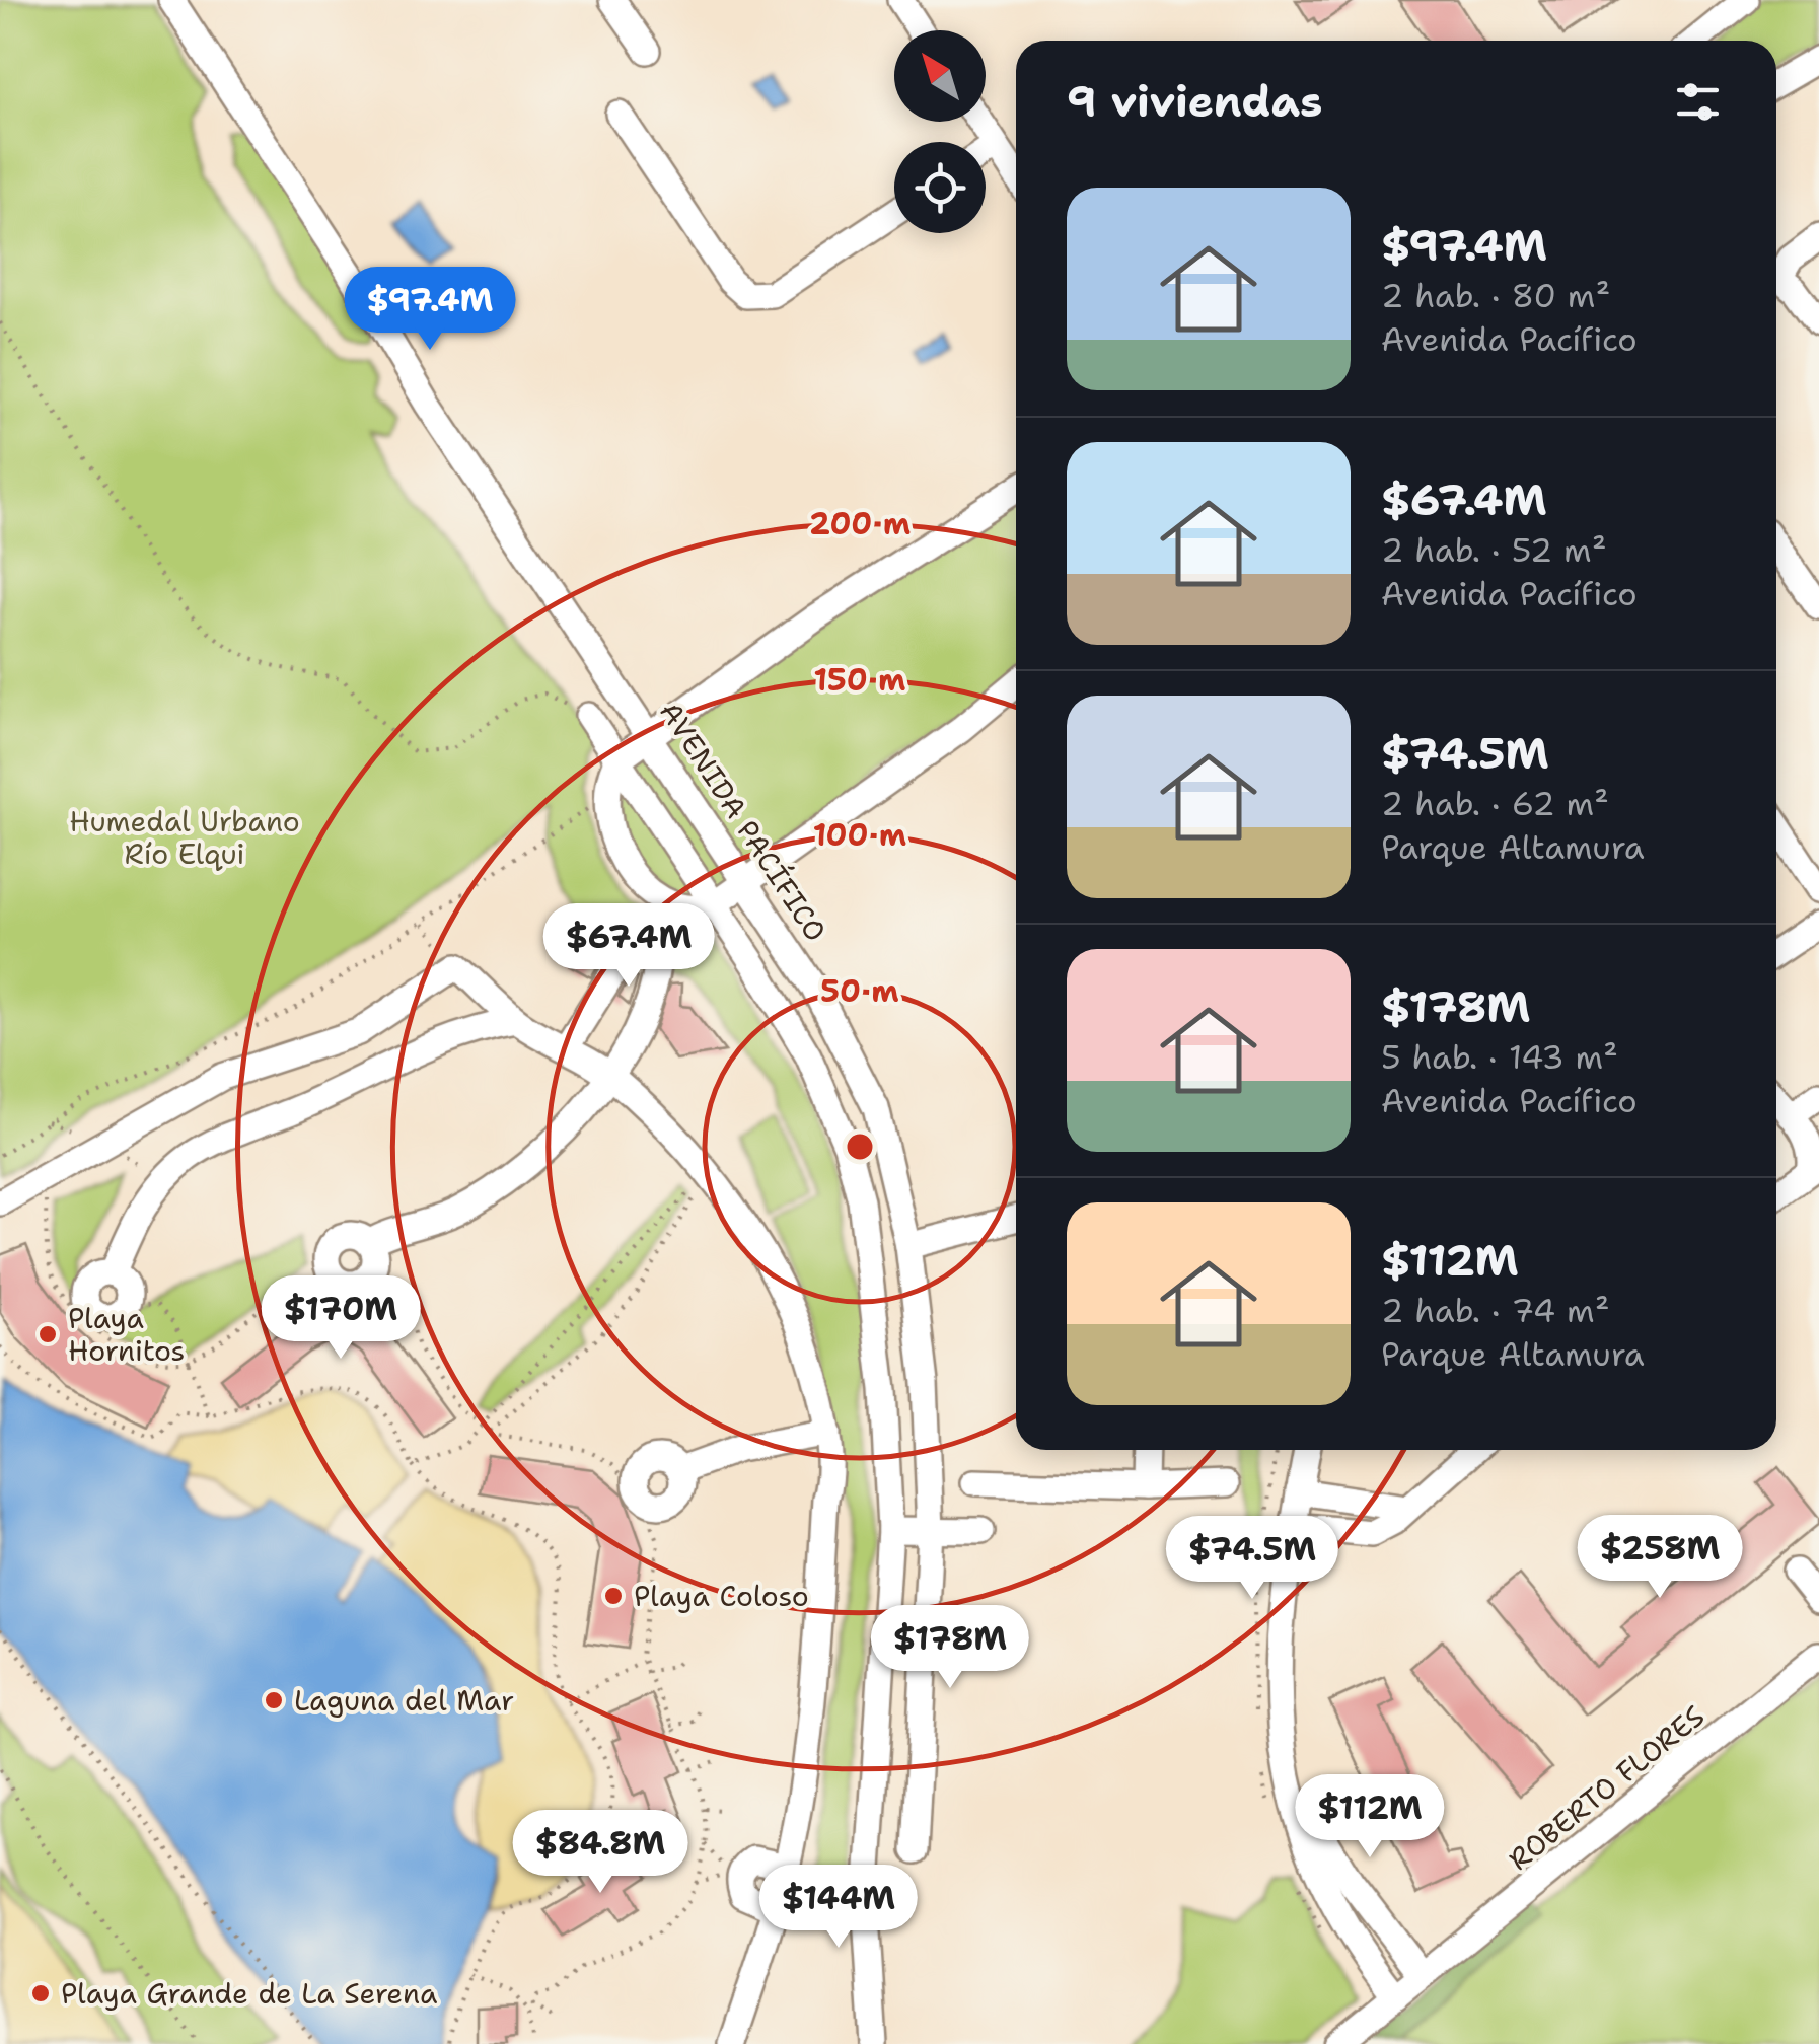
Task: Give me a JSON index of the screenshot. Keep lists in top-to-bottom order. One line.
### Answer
{"streets":{"street":["AVENIDA PACÍFICO","ROBERTO FLORES"]},"parks":["Humedal Urbano Río Elqui"],"places":["Playa Hornitos","Playa Coloso","Laguna del Mar","Playa Grande de La Serena"],"north":"top left","page":{"heading":"9 viviendas","list":[{"name":"$97.4M","note":"2 hab. · 80 m² · Avenida Pacífico"},{"name":"$67.4M","note":"2 hab. · 52 m² · Avenida Pacífico"},{"name":"$74.5M","note":"2 hab. · 62 m² · Parque Altamura"},{"name":"$178M","note":"5 hab. · 143 m² · Avenida Pacífico"},{"name":"$112M","note":"2 hab. · 74 m² · Parque Altamura"}],"price":["$97.4M","$67.4M","$170M","$258M","$74.5M","$178M","$112M","$84.8M","$144M"]},"rings":["200 m","150 m","100 m","50 m"]}
